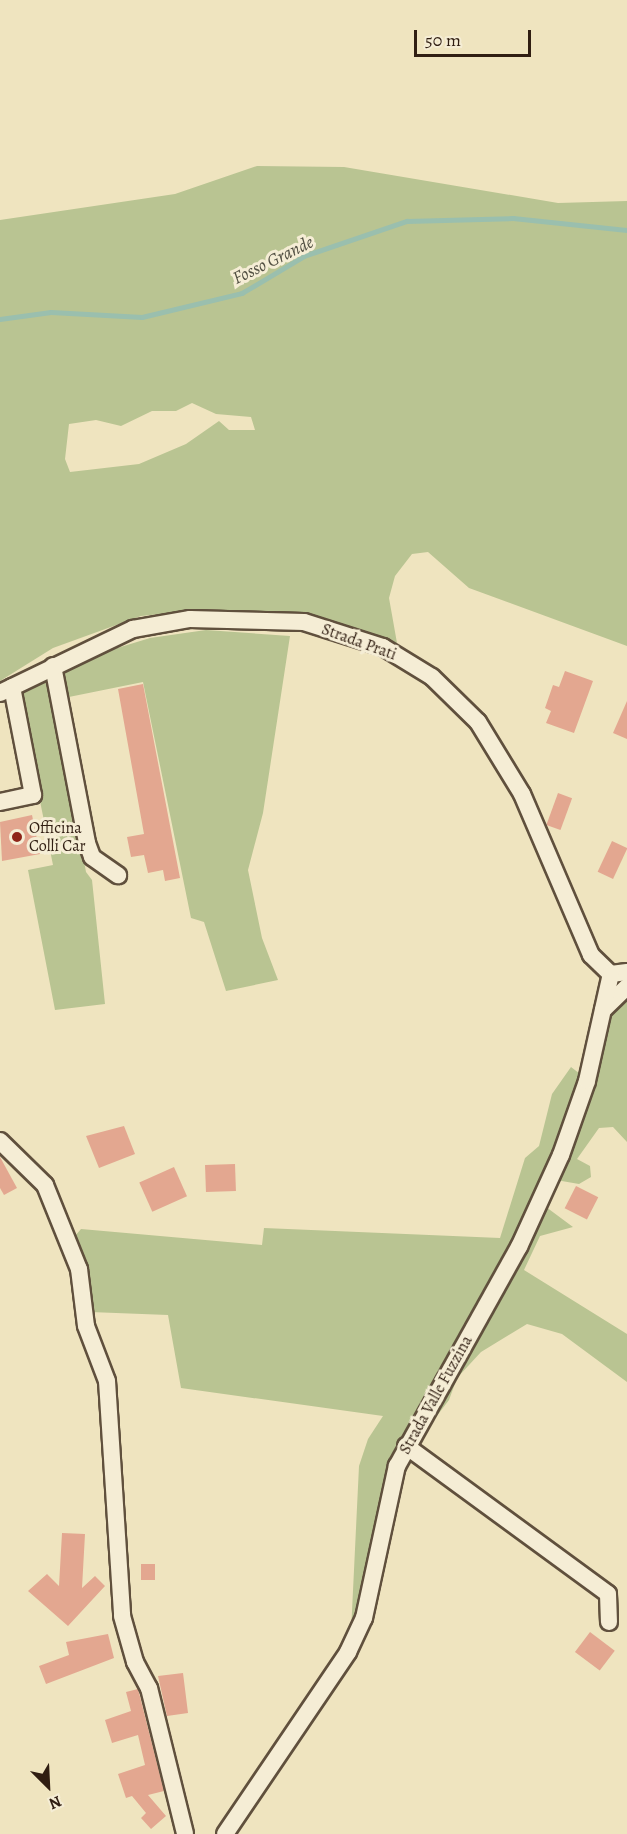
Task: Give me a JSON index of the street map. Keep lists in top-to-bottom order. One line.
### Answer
{"streets":{"street":["Strada Prati","Strada Valle Fuzzina"]},"crossings":[["Strada Prati","Strada Valle Fuzzina"]],"water":["Fosso Grande"],"places":["Officina Colli Car"],"scale_bar":"50 m","north":"bottom right"}
